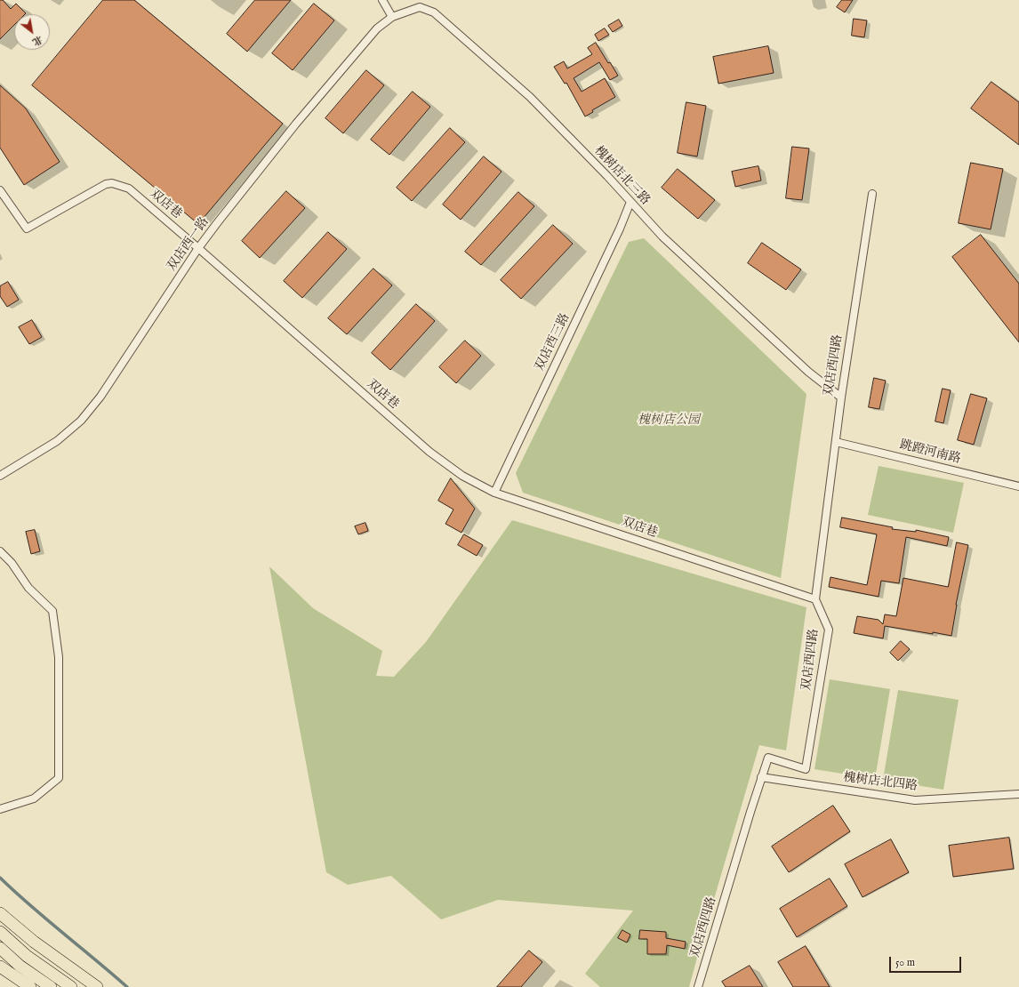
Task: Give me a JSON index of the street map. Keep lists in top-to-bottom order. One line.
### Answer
{"streets":{"street":["槐树店北三路","双店巷","双店西一路","双店西三路","双店西四路","跳蹬河南路","槐树店北四路"]},"crossings":[["槐树店北三路","双店西一路"],["槐树店北三路","双店西三路"],["槐树店北三路","双店西四路"],["双店巷","双店西一路"],["双店巷","双店西三路"],["双店巷","双店西四路"],["双店西四路","跳蹬河南路"],["双店西四路","槐树店北四路"]],"parks":["槐树店公园"],"scale_bar":"50 m","north":"bottom right"}
